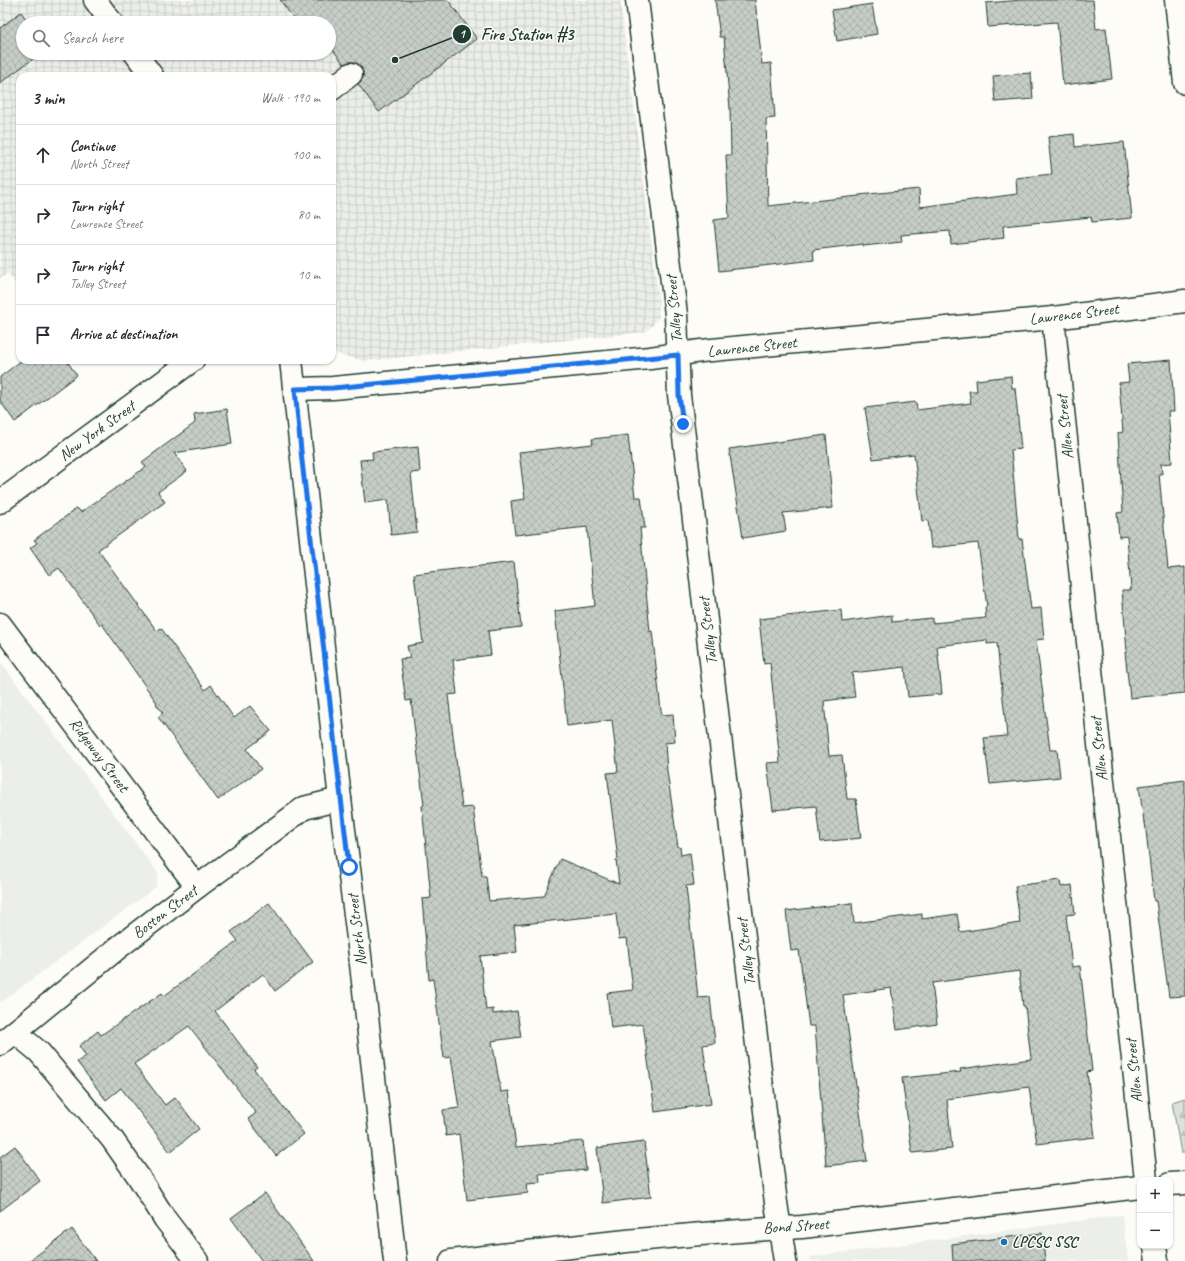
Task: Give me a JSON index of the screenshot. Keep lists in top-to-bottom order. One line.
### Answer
{"streets":{"street":["Talley Street","Lawrence Street","Allen Street","New York Street","Ridgeway Street","Boston Street","North Street","Bond Street"]},"crossings":[["Talley Street","Lawrence Street"],["Talley Street","Bond Street"],["Lawrence Street","Allen Street"],["Lawrence Street","North Street"],["Ridgeway Street","Boston Street"],["Boston Street","North Street"]],"places":["Fire Station #3","LPCSC SSC"],"page":{"search":"Search here","heading":["3 min","Walk · 190 m"],"list":[["Continue","North Street","100 m"],["Turn right","Lawrence Street","80 m"],["Turn right","Talley Street","10 m"],"Arrive at destination"],"map_buttons":["+","−"]}}
